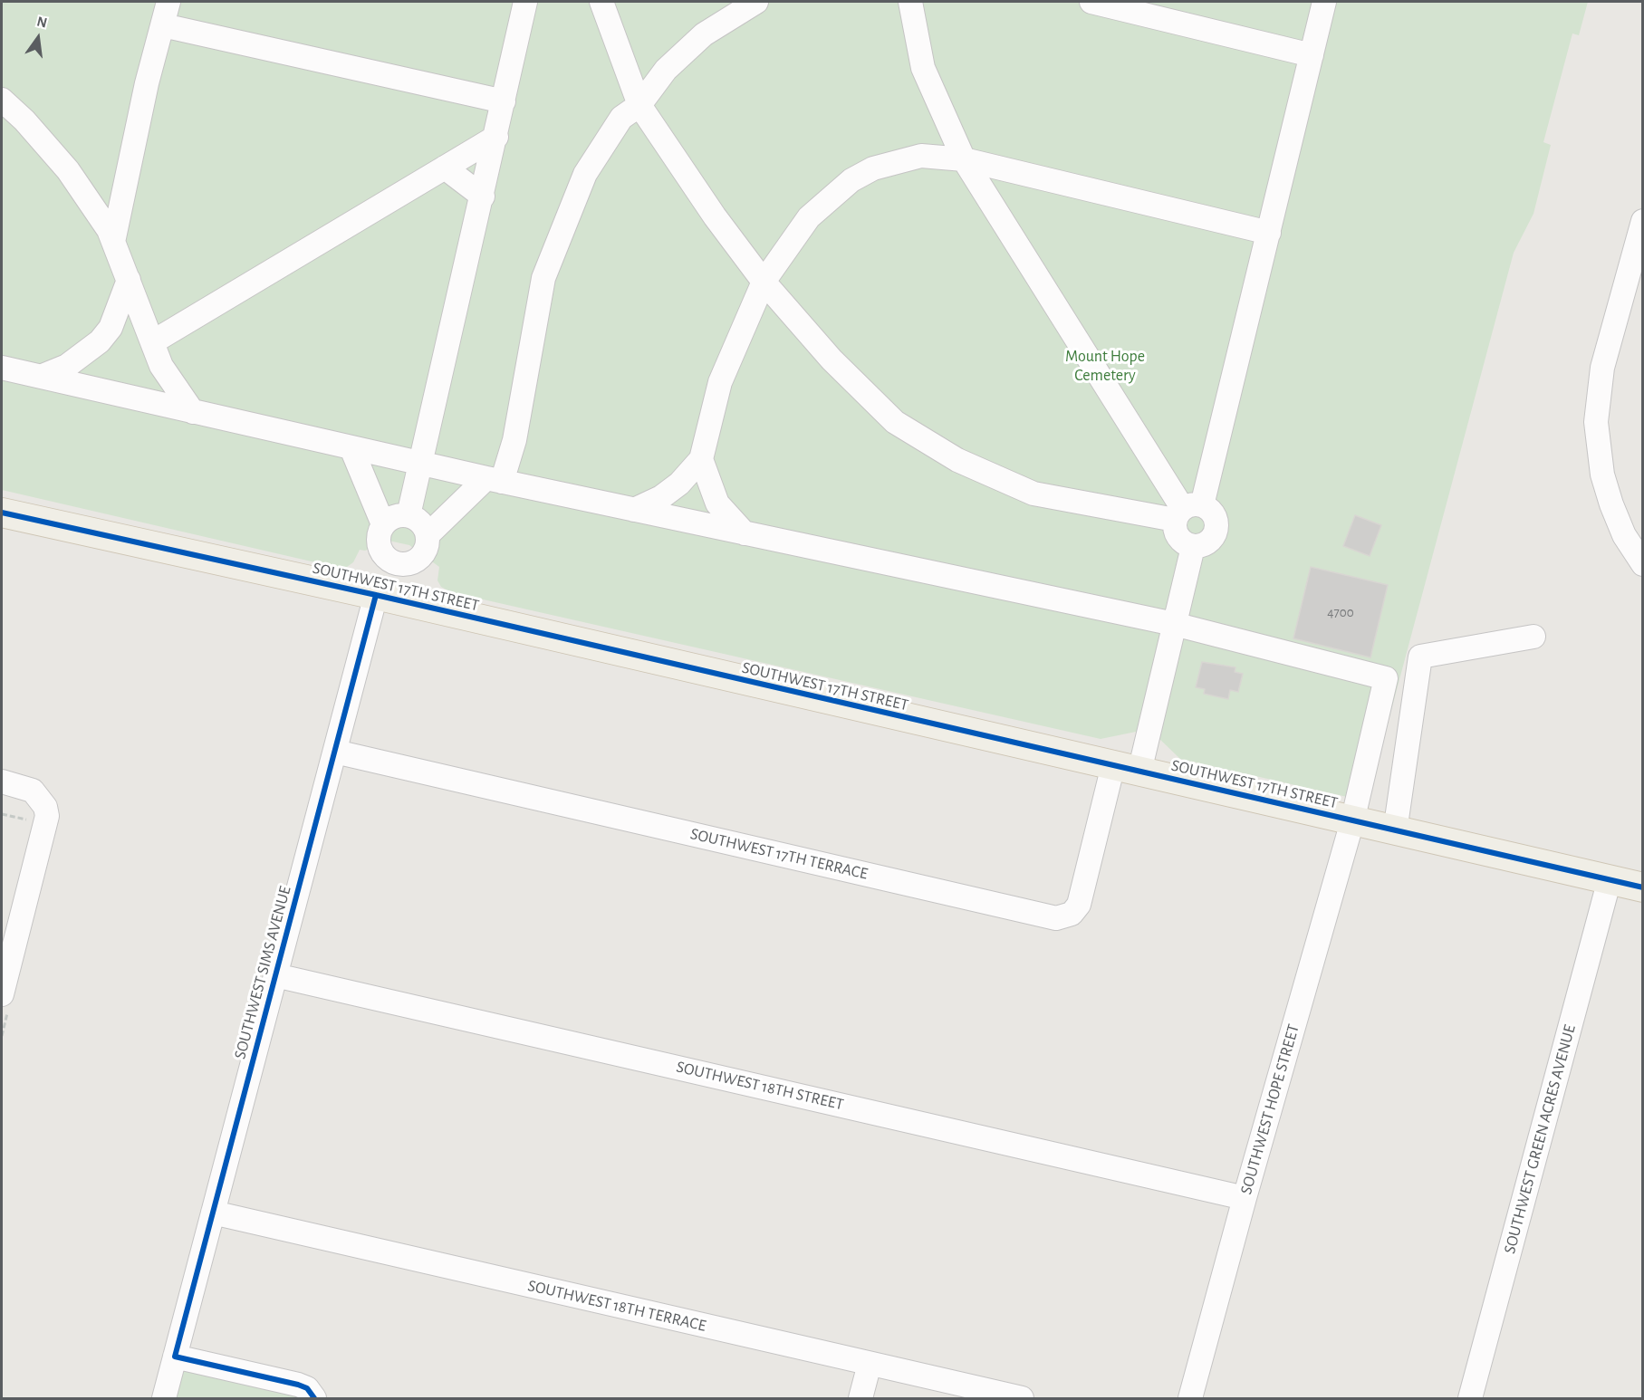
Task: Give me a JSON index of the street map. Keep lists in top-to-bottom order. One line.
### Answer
{"streets":{"main road":["SOUTHWEST 17TH STREET"],"street":["SOUTHWEST 17TH TERRACE","SOUTHWEST SIMS AVENUE","SOUTHWEST 18TH STREET","SOUTHWEST HOPE STREET","SOUTHWEST GREEN ACRES AVENUE","SOUTHWEST 18TH TERRACE"]},"crossings":[["SOUTHWEST 17TH STREET","SOUTHWEST 17TH TERRACE"],["SOUTHWEST 17TH STREET","SOUTHWEST SIMS AVENUE"],["SOUTHWEST 17TH STREET","SOUTHWEST HOPE STREET"],["SOUTHWEST 17TH STREET","SOUTHWEST GREEN ACRES AVENUE"],["SOUTHWEST 17TH TERRACE","SOUTHWEST SIMS AVENUE"],["SOUTHWEST 17TH TERRACE","SOUTHWEST HOPE STREET"],["SOUTHWEST SIMS AVENUE","SOUTHWEST 18TH STREET"],["SOUTHWEST SIMS AVENUE","SOUTHWEST 18TH TERRACE"],["SOUTHWEST 18TH STREET","SOUTHWEST HOPE STREET"]],"parks":["Mount Hope Cemetery"],"house_numbers":["4700"],"north":"top"}
